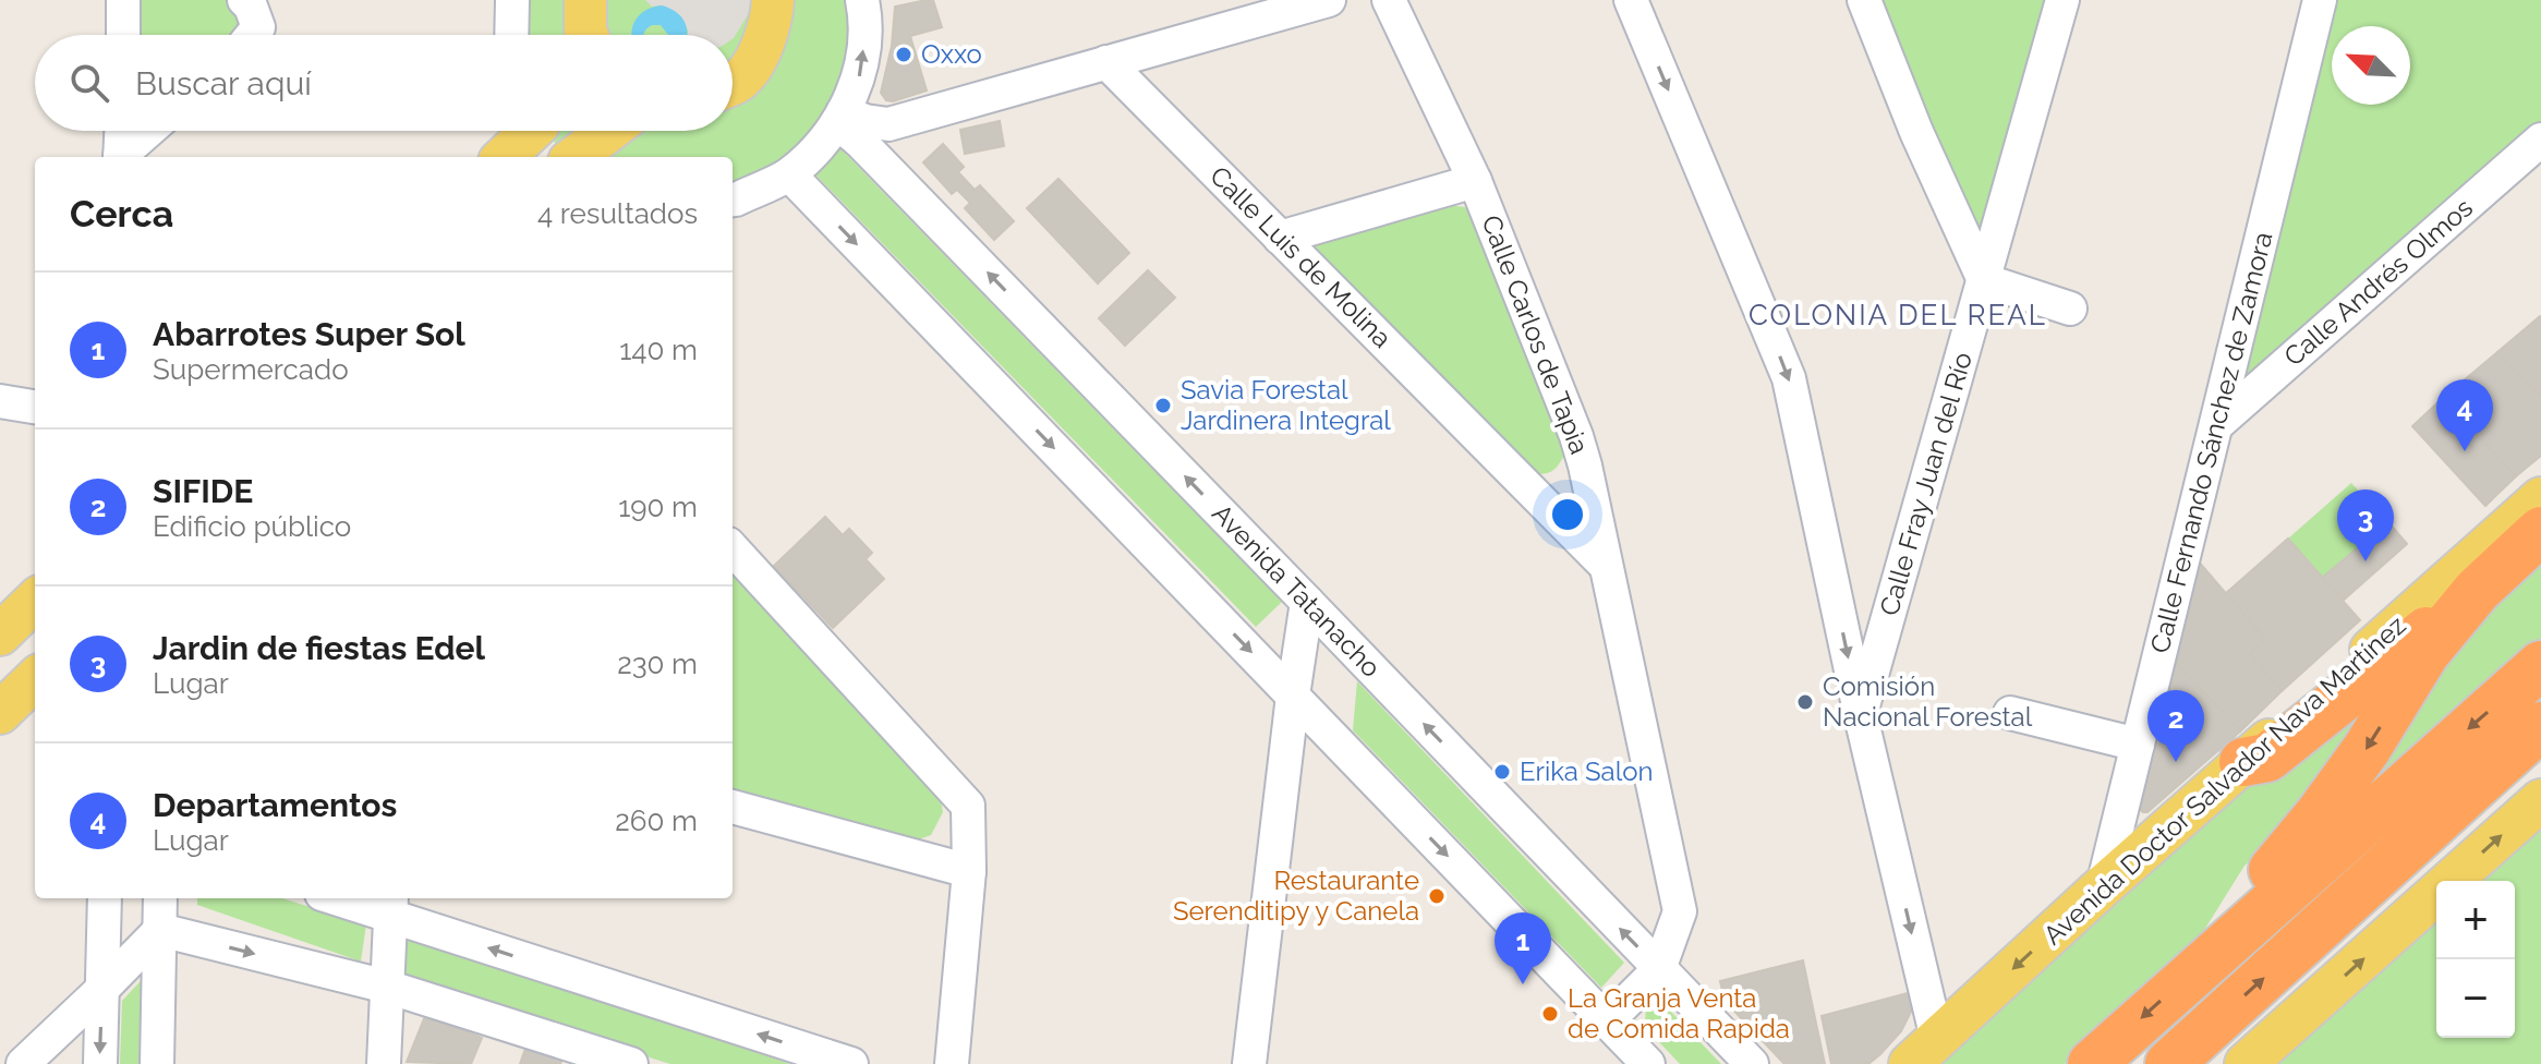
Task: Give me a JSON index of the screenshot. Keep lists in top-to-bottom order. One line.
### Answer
{"streets":{"main road":["Avenida Doctor Salvador Nava Martínez"],"street":["Calle Luis de Molina","Calle Andrés Olmos","Calle Carlos de Tapia","Calle Fernando Sánchez de Zamora","Calle Fray Juan del Río","Avenida Tatanacho"]},"crossings":[["Calle Luis de Molina","Calle Carlos de Tapia"],["Calle Andrés Olmos","Calle Fernando Sánchez de Zamora"],["Calle Carlos de Tapia","Avenida Tatanacho"],["Calle Fernando Sánchez de Zamora","Avenida Doctor Salvador Nava Martínez"]],"districts":["COLONIA DEL REAL"],"places":["Oxxo","Savia Forestal Jardinera Integral","Comisión Nacional Forestal","Erika Salon","Restaurante Serenditipy y Canela","La Granja Venta de Comida Rapida"],"north":"top left","page":{"search":"Buscar aquí","heading":["Cerca","4 resultados"],"list":[{"mark":"1","name":"Abarrotes Super Sol","note":"Supermercado","value":"140 m"},{"mark":"2","name":"SIFIDE","note":"Edificio público","value":"190 m"},{"mark":"3","name":"Jardin de fiestas Edel","note":"Lugar","value":"230 m"},{"mark":"4","name":"Departamentos","note":"Lugar","value":"260 m"}],"pins":["4","3","2","1"],"map_buttons":["+","−"]}}
